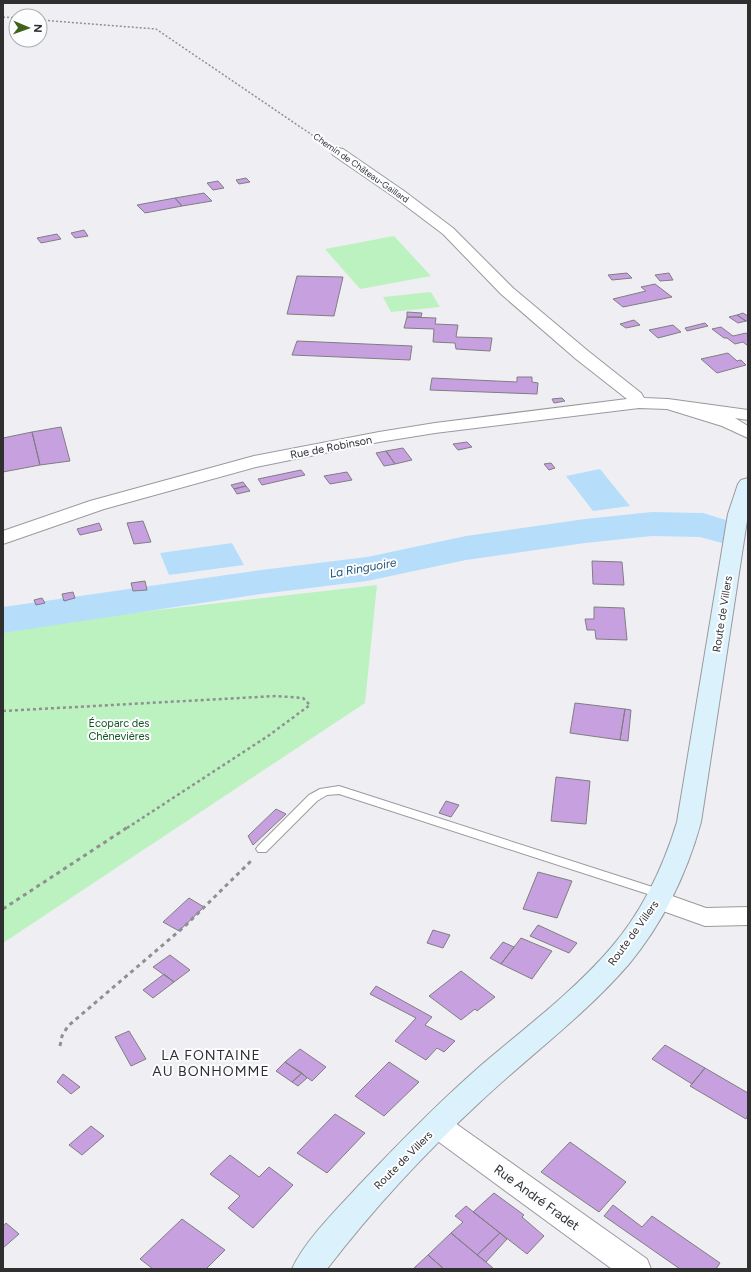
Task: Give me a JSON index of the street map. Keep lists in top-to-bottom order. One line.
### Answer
{"streets":{"main road":["Route de Villers"],"street":["Chemin de Château-Gaillard","Rue de Robinson","Rue André Fradet"]},"crossings":[["Chemin de Château-Gaillard","Rue de Robinson"],["Route de Villers","Rue André Fradet"]],"districts":["LA FONTAINE AU BONHOMME"],"water":["La Ringuoire"],"parks":["Écoparc des Chènevières"],"north":"right"}
